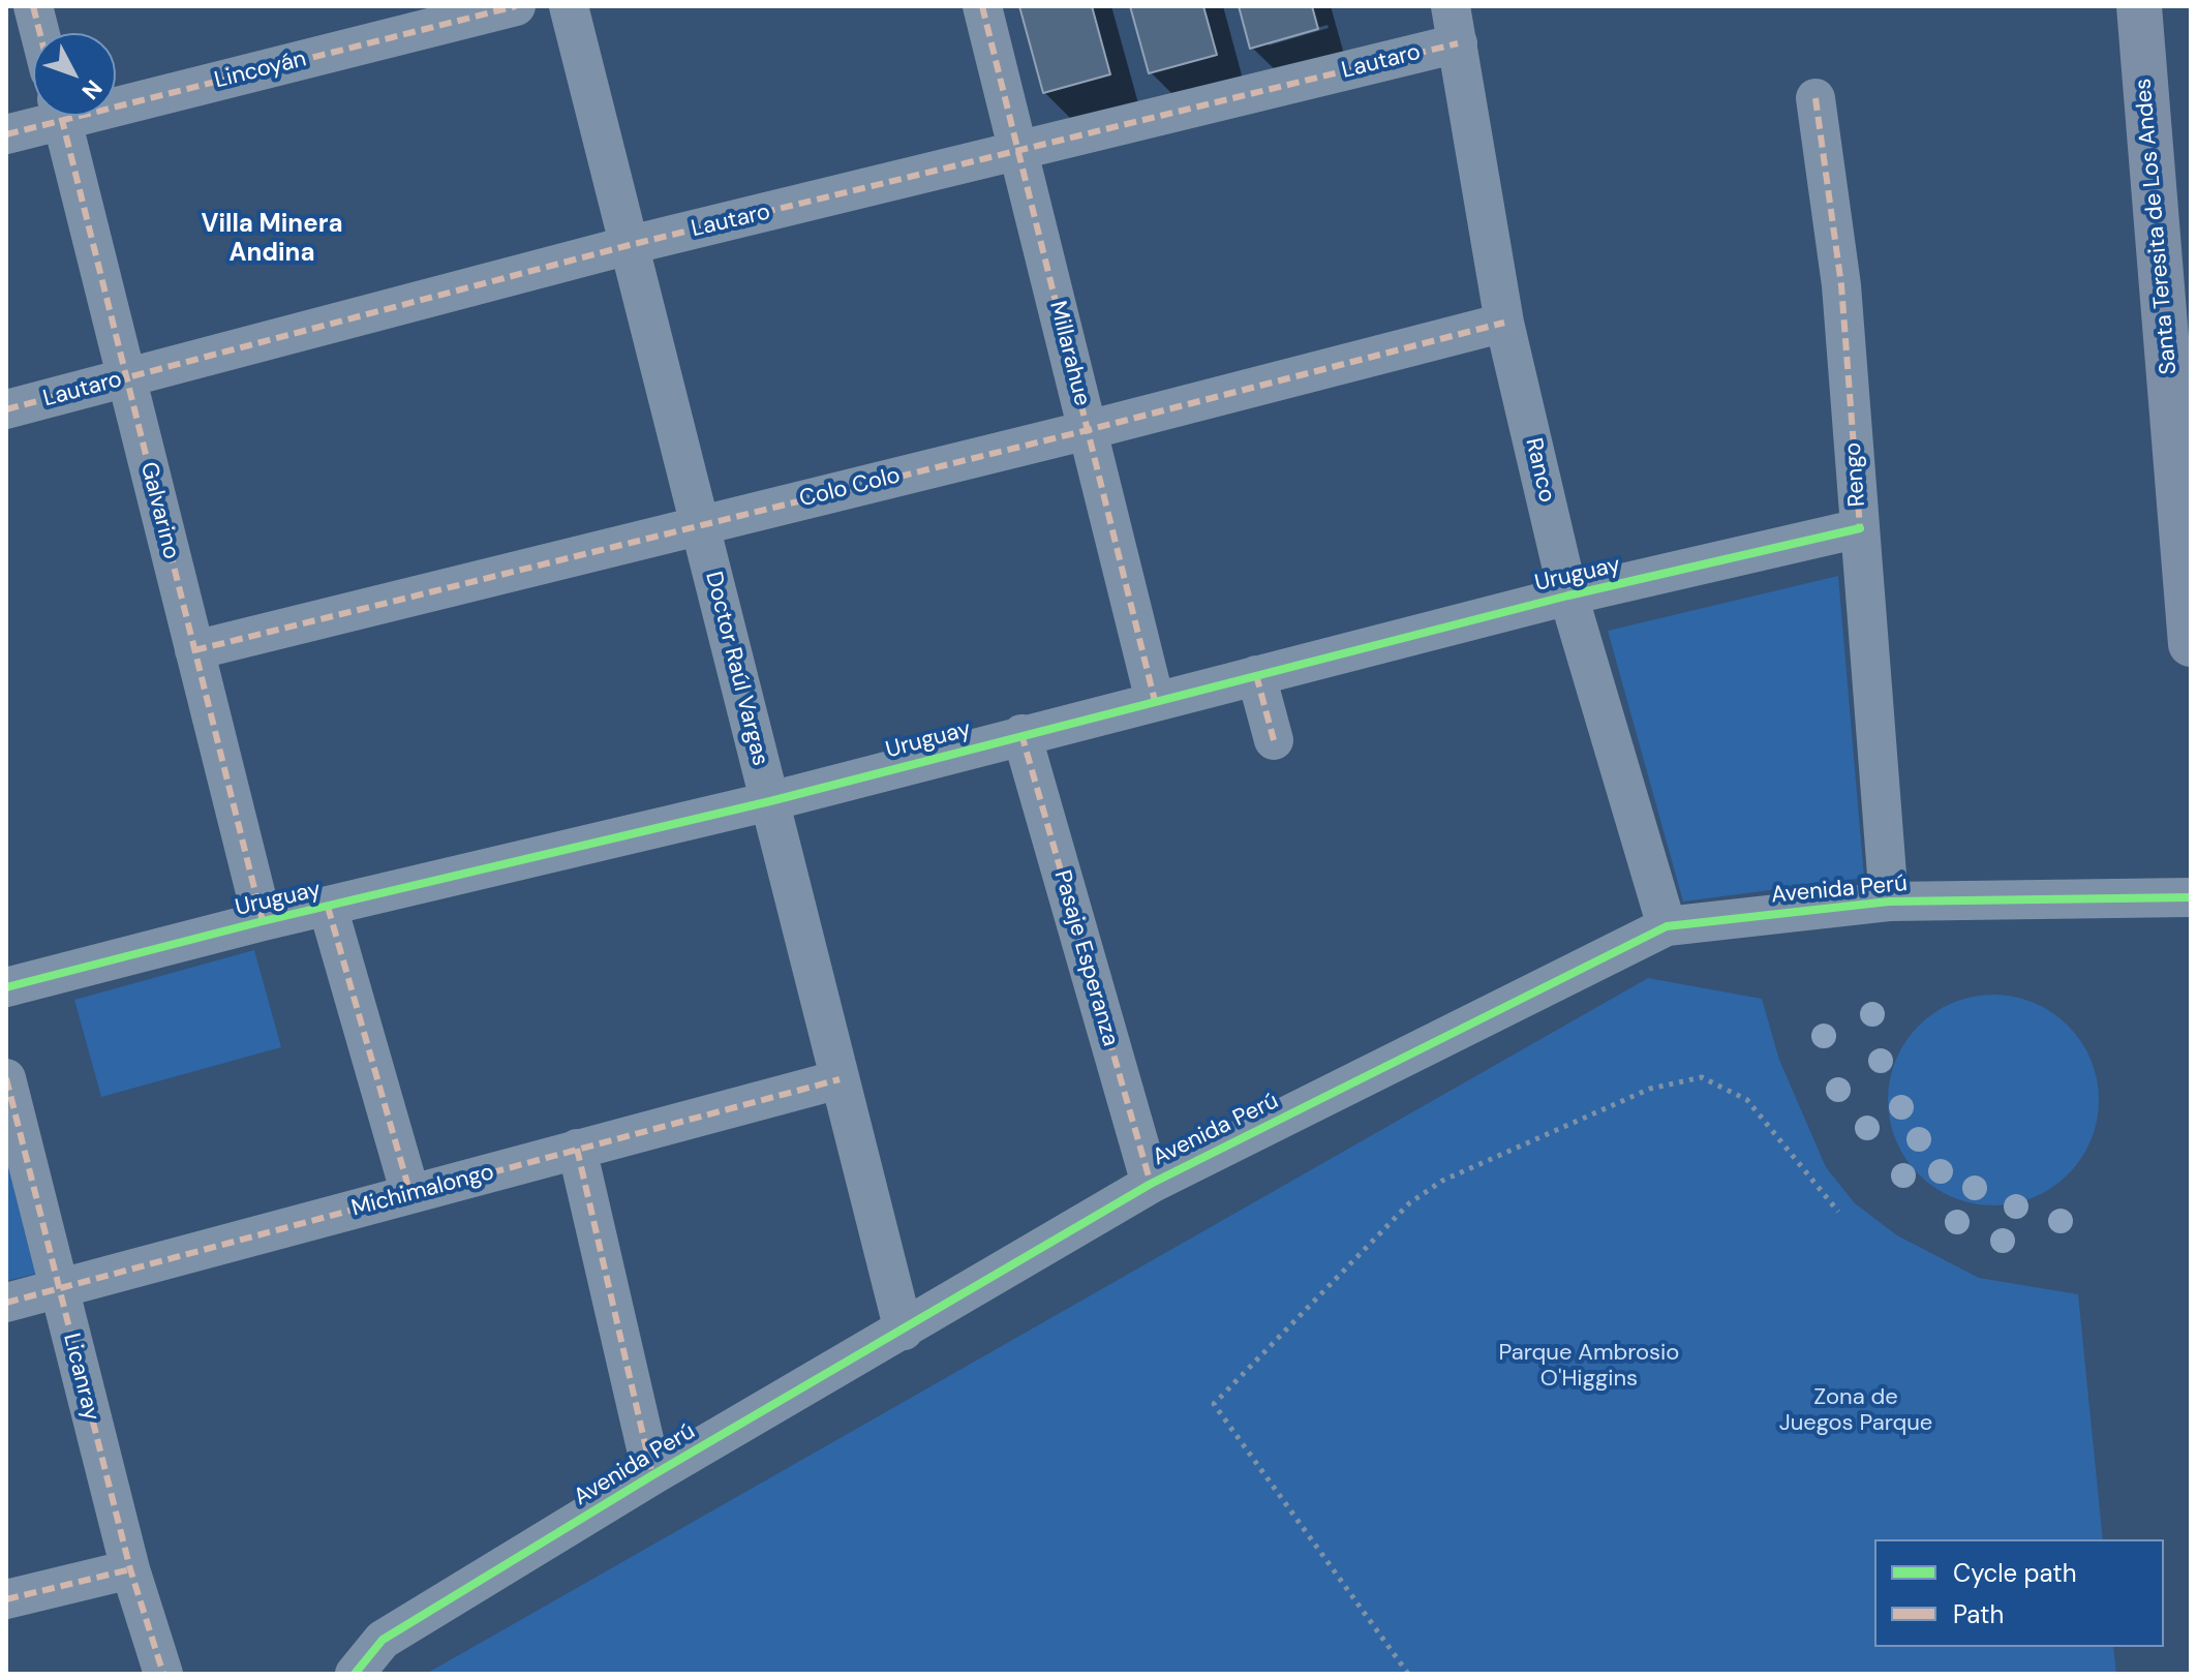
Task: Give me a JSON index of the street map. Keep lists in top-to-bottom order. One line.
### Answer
{"streets":{"main road":["Santa Teresita de Los Andes"],"street":["Lautaro","Lincoyán","Millarahue","Ranco","Rengo","Colo Colo","Galvarino","Uruguay","Doctor Raúl Vargas","Avenida Perú","Pasaje Esperanza","Michimalongo","Licanray"]},"crossings":[["Lautaro","Millarahue"],["Lautaro","Ranco"],["Lautaro","Galvarino"],["Lautaro","Doctor Raúl Vargas"],["Millarahue","Colo Colo"],["Millarahue","Uruguay"],["Ranco","Colo Colo"],["Ranco","Uruguay"],["Ranco","Avenida Perú"],["Rengo","Uruguay"],["Rengo","Avenida Perú"],["Colo Colo","Galvarino"],["Colo Colo","Doctor Raúl Vargas"],["Galvarino","Uruguay"],["Uruguay","Doctor Raúl Vargas"],["Uruguay","Pasaje Esperanza"],["Doctor Raúl Vargas","Avenida Perú"],["Doctor Raúl Vargas","Michimalongo"],["Avenida Perú","Pasaje Esperanza"],["Michimalongo","Licanray"]],"districts":["Villa Minera Andina"],"parks":["Parque Ambrosio O'Higgins","Zona de Juegos Parque"],"legend":["Cycle path","Path"],"north":"bottom right"}
